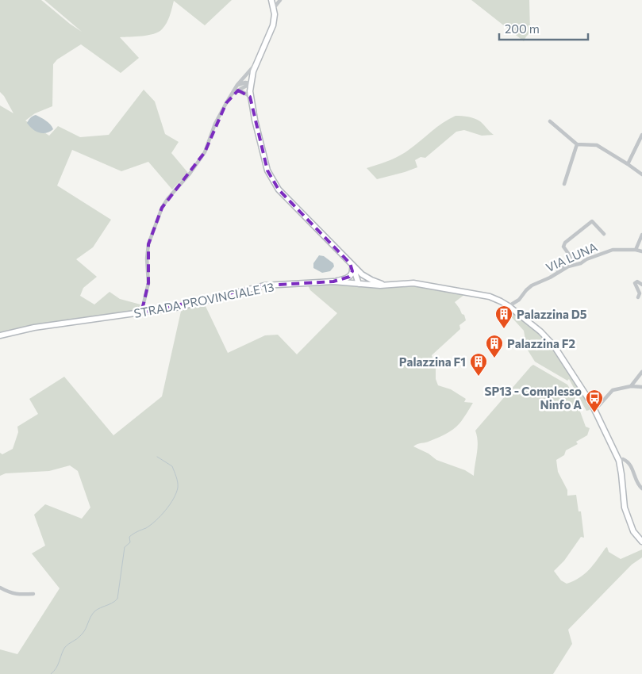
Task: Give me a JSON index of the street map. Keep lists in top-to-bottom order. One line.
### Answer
{"streets":{"main road":["STRADA PROVINCIALE 13"],"street":["VIA LUNA"]},"crossings":[["VIA LUNA","STRADA PROVINCIALE 13"]],"places":{"building":["Palazzina D5","Palazzina F2","Palazzina F1"],"bus stop":["SP13 - Complesso Ninfo A"]},"scale_bar":"200 m"}
